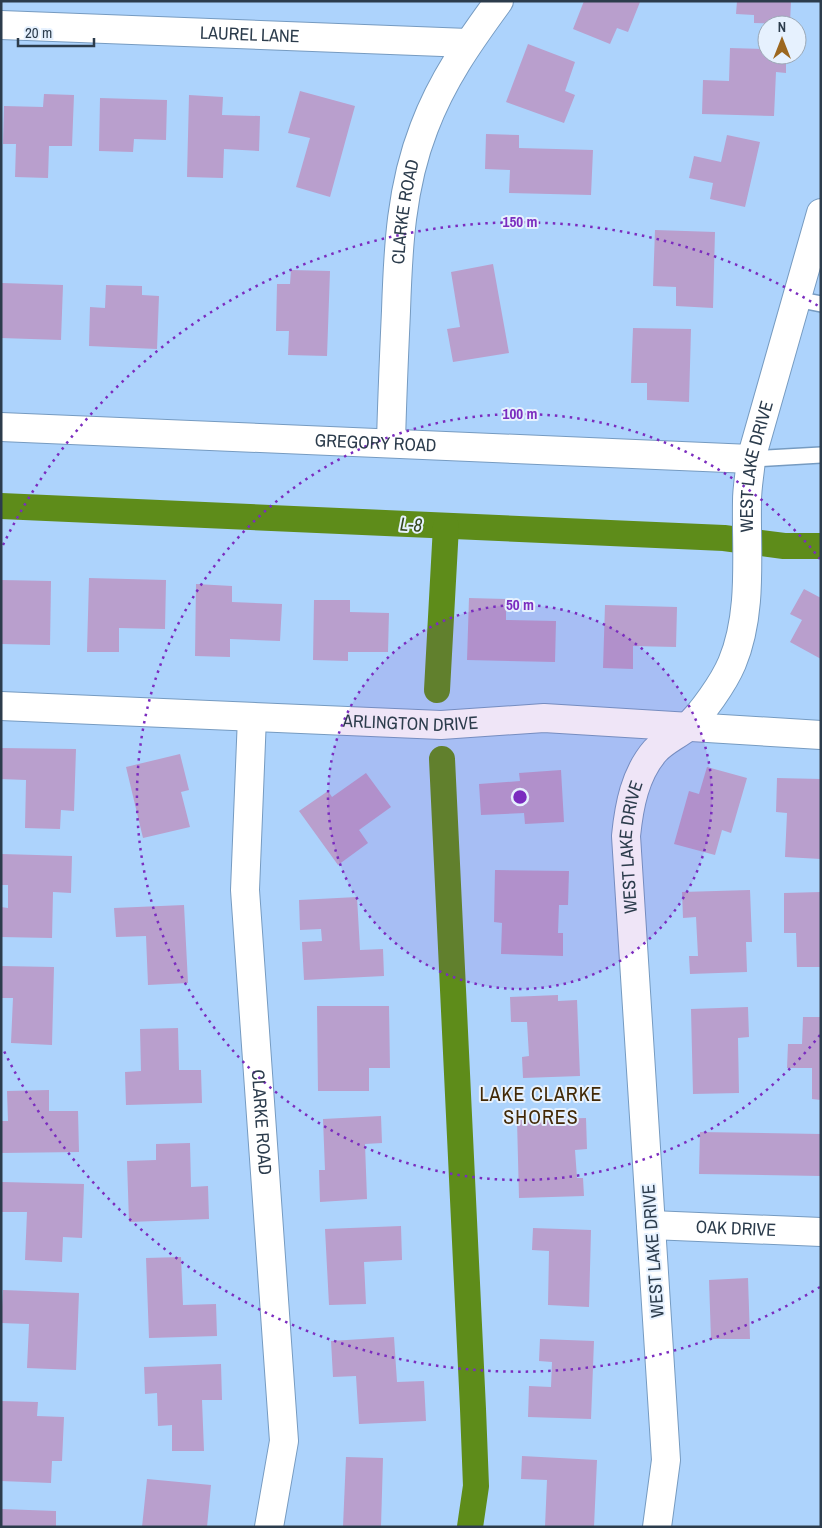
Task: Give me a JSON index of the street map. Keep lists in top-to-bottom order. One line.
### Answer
{"streets":{"street":["LAUREL LANE","CLARKE ROAD","GREGORY ROAD","WEST LAKE DRIVE","ARLINGTON DRIVE","OAK DRIVE"]},"crossings":[["LAUREL LANE","CLARKE ROAD"],["CLARKE ROAD","GREGORY ROAD"],["CLARKE ROAD","ARLINGTON DRIVE"],["GREGORY ROAD","WEST LAKE DRIVE"],["WEST LAKE DRIVE","ARLINGTON DRIVE"],["WEST LAKE DRIVE","OAK DRIVE"]],"districts":["LAKE CLARKE SHORES"],"water":["L-8"],"scale_bar":"20 m","north":"top","rings":["150 m","100 m","50 m"]}
